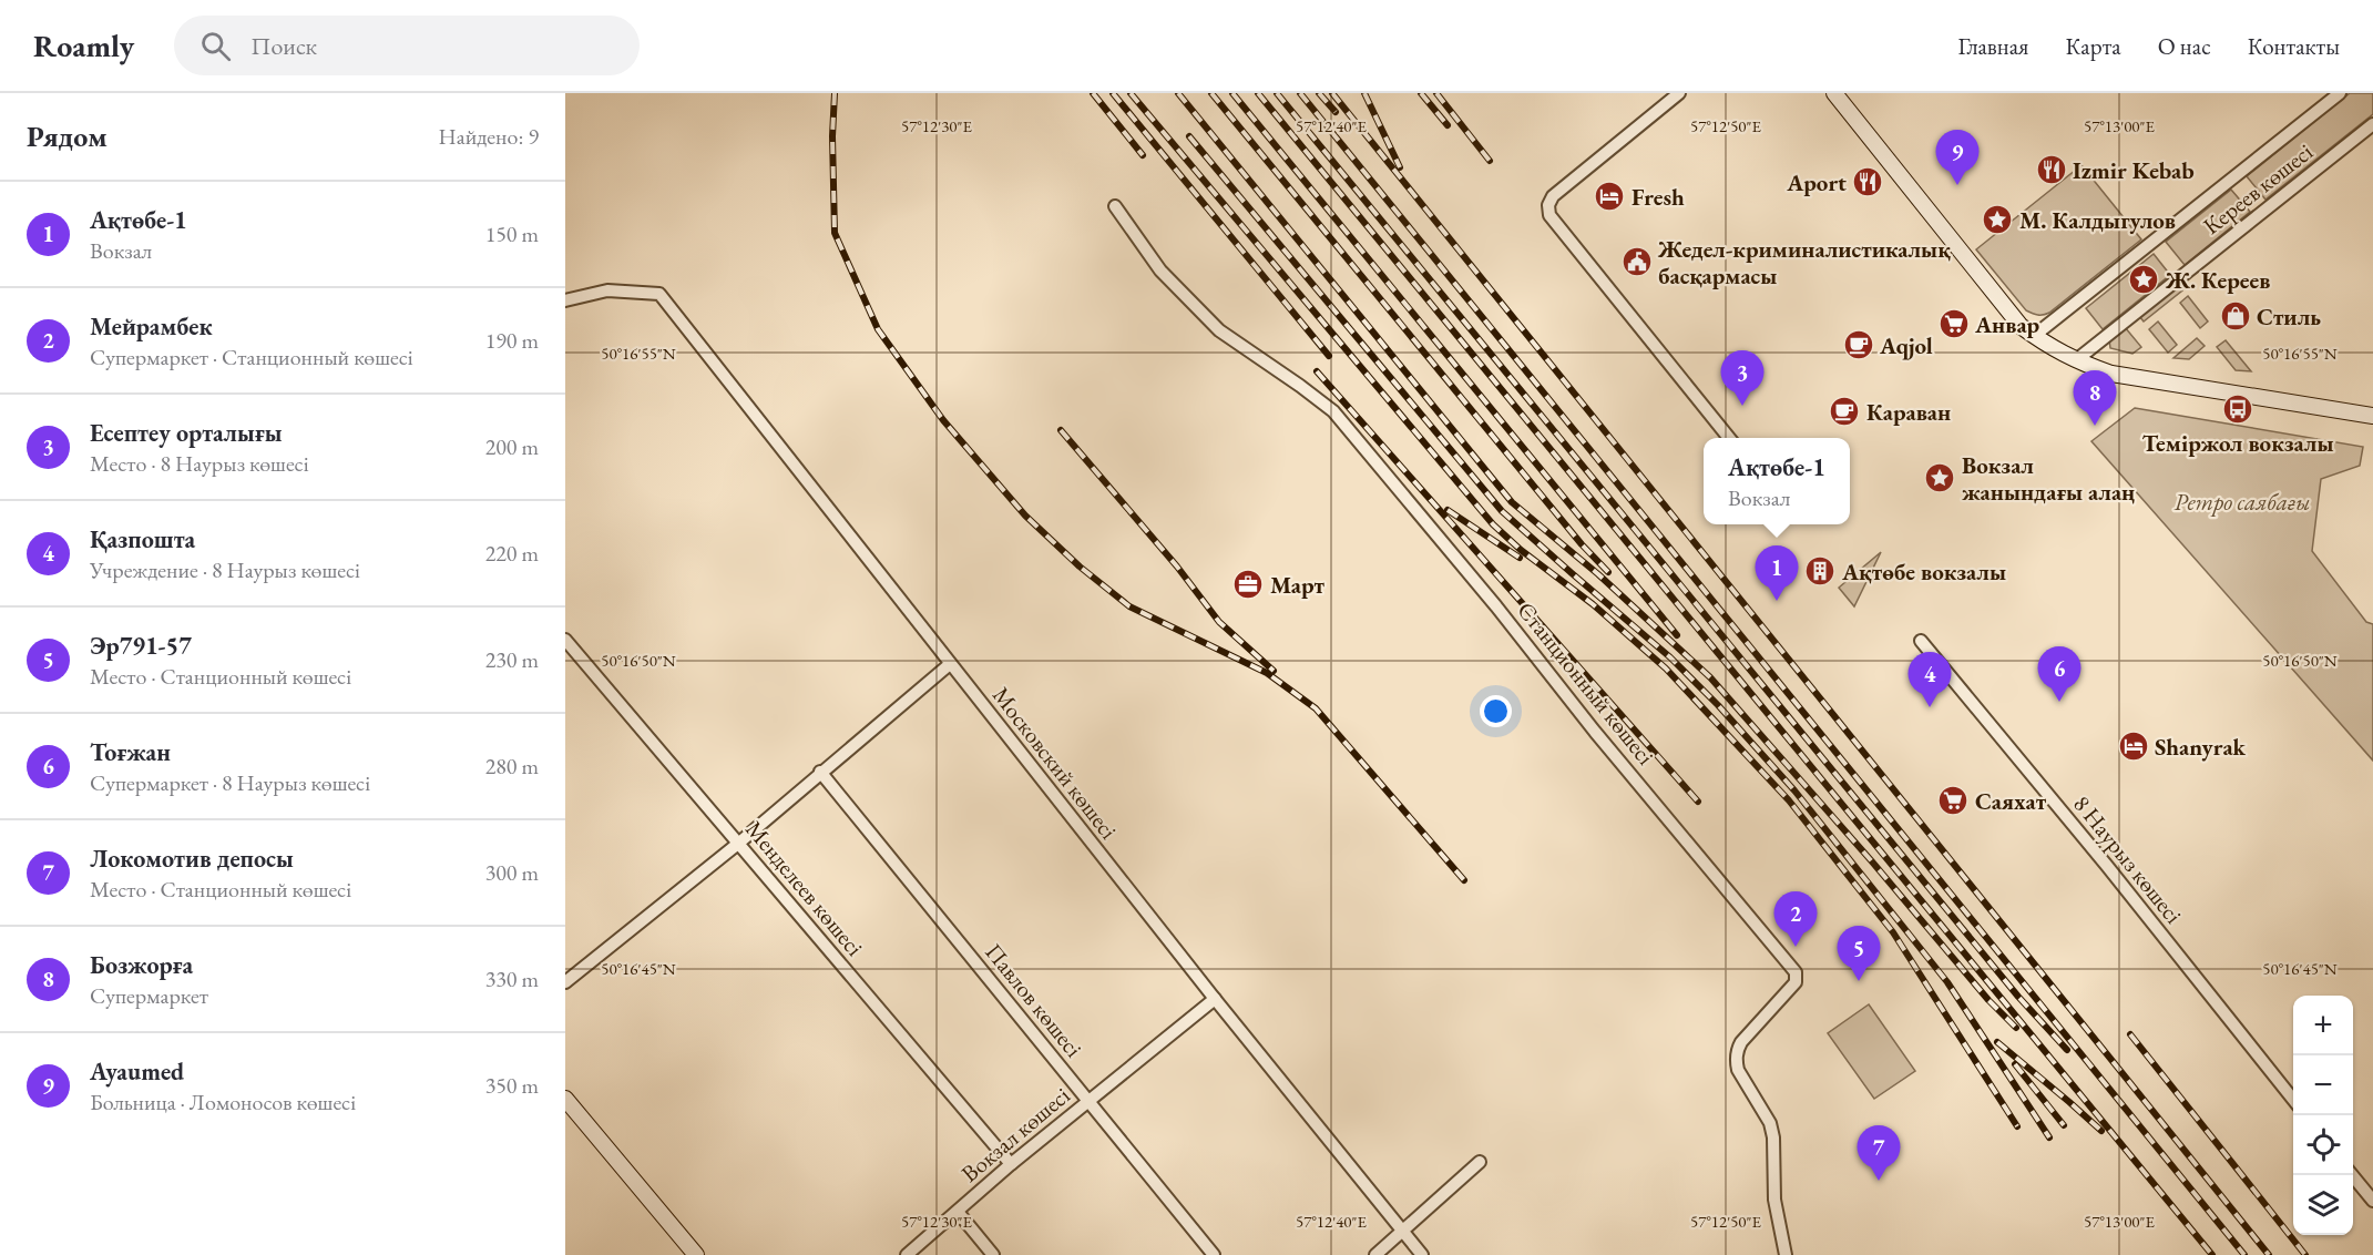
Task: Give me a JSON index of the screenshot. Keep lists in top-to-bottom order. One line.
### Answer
{"streets":{"street":["Кереев көшесі","Станционный көшесі","Московский көшесі","8 Наурыз көшесі","Менделеев көшесі","Павлов көшесі","Вокзал көшесі"]},"crossings":[["Московский көшесі","Вокзал көшесі"],["Менделеев көшесі","Вокзал көшесі"],["Павлов көшесі","Вокзал көшесі"]],"parks":["Ретро саябағы"],"places":{"restaurant":["Izmir Kebab","Aport"],"hotel":["Fresh","Shanyrak"],"place":["М. Калдыгулов","Ж. Кереев","Вокзал жанындағы алаң"],"public building":["Жедел-криминалистикалық басқармасы"],"shop":["Стиль"],"supermarket":["Анвар","Саяхат"],"cafe":["Aqjol","Караван"],"bus stop":["Теміржол вокзалы"],"building":["Ақтөбе вокзалы"],"office":["Март"]},"page":{"header":"Roamly","search":"Поиск","nav":["Главная","Карта","О нас","Контакты"],"heading":["Рядом","Найдено: 9"],"pins":["9","3","8","1","6","4","2","5","7"],"list":[{"mark":"1","name":"Ақтөбе-1","note":"Вокзал","value":"150 m"},{"mark":"2","name":"Мейрамбек","note":"Супермаркет · Станционный көшесі","value":"190 m"},{"mark":"3","name":"Есептеу орталығы","note":"Место · 8 Наурыз көшесі","value":"200 m"},{"mark":"4","name":"Қазпошта","note":"Учреждение · 8 Наурыз көшесі","value":"220 m"},{"mark":"5","name":"Эр791-57","note":"Место · Станционный көшесі","value":"230 m"},{"mark":"6","name":"Тоғжан","note":"Супермаркет · 8 Наурыз көшесі","value":"280 m"},{"mark":"7","name":"Локомотив депосы","note":"Место · Станционный көшесі","value":"300 m"},{"mark":"8","name":"Бозжорға","note":"Супермаркет","value":"330 m"},{"mark":"9","name":"Ayaumed","note":"Больница · Ломоносов көшесі","value":"350 m"}],"popup":["Ақтөбе-1","Вокзал"],"map_buttons":["+","−"]},"coordinates":["57°12'30\"E","57°12'40\"E","57°12'50\"E","57°13'00\"E","50°16'55\"N","50°16'50\"N","50°16'45\"N"]}
